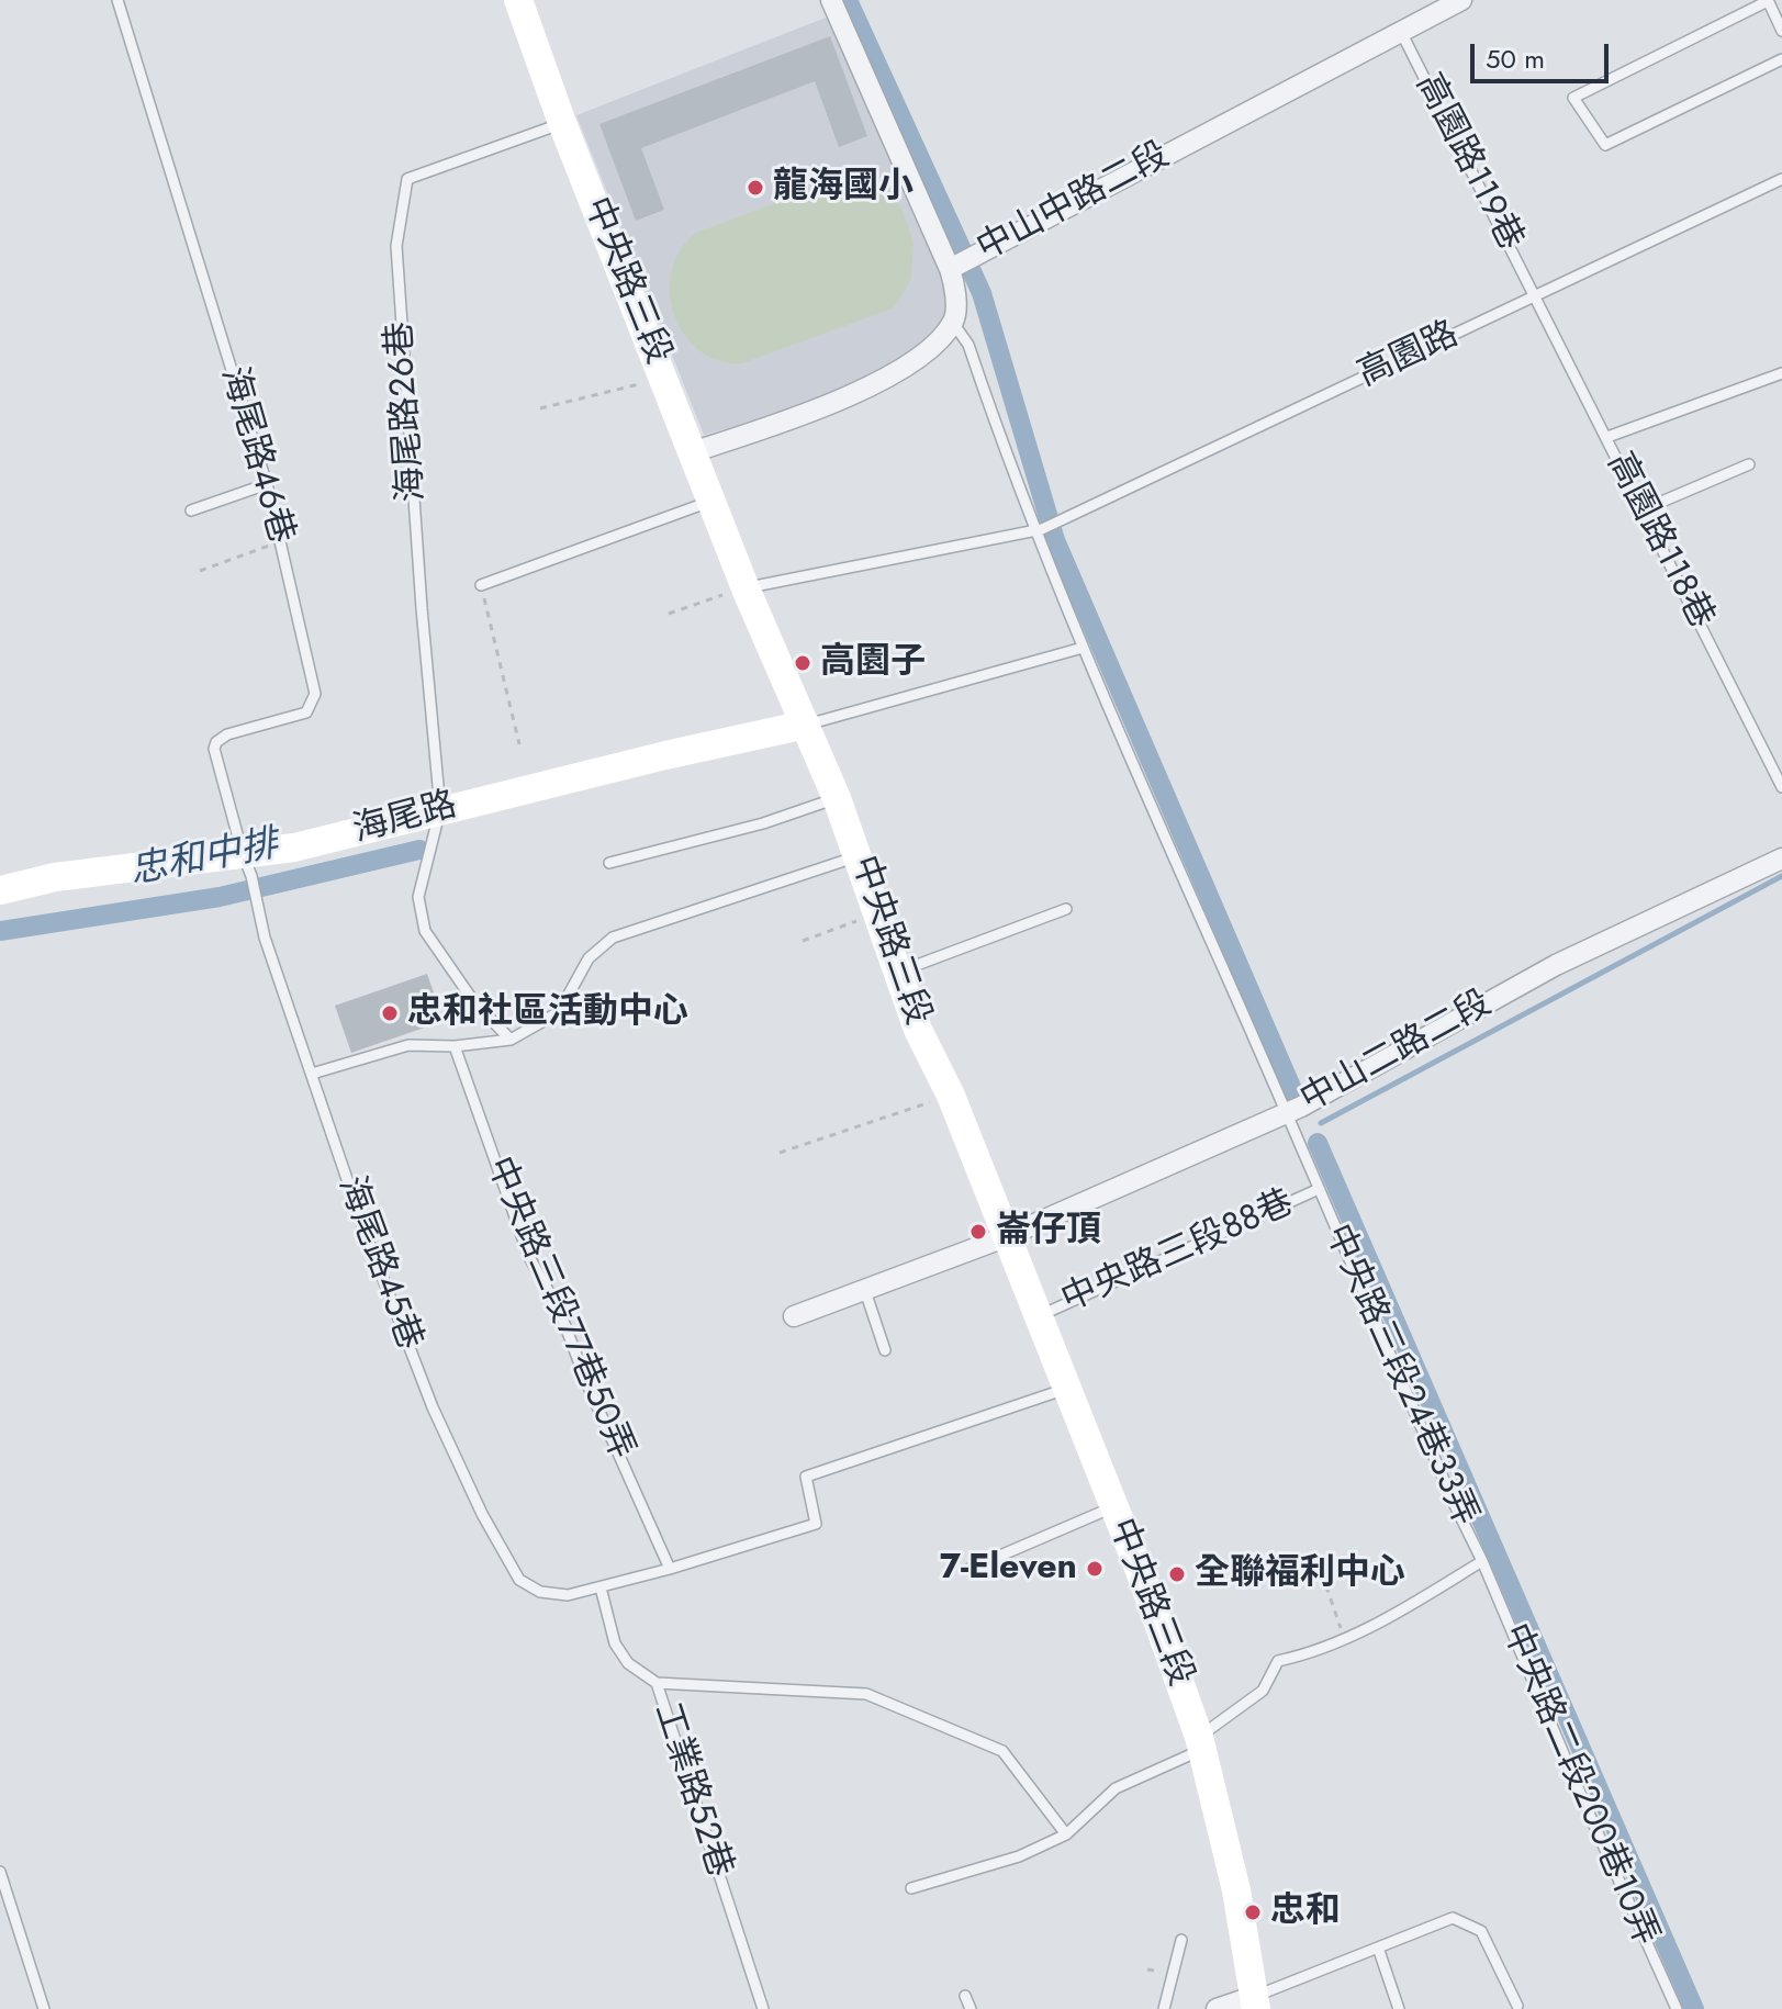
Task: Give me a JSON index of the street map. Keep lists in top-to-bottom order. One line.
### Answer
{"streets":{"street":["中山中路二段","中央路三段","海尾路","中山二路二段"],"lane":["高園路119巷","高園路","海尾路26巷","海尾路46巷","高園路118巷","中央路三段88巷","海尾路45巷","中央路三段77巷50弄","中央路三段24巷33弄","中央路二段200巷10弄","工業路52巷"]},"crossings":[["高園路119巷","中山中路二段"],["高園路119巷","高園路"],["高園路119巷","高園路118巷"],["中山中路二段","中央路三段24巷33弄"],["中央路三段","高園路"],["中央路三段","海尾路26巷"],["中央路三段","海尾路"],["中央路三段","中山二路二段"],["中央路三段","中央路三段88巷"],["中央路三段","海尾路45巷"],["高園路","高園路118巷"],["高園路","中央路三段24巷33弄"],["海尾路26巷","海尾路"],["海尾路46巷","海尾路"],["海尾路46巷","海尾路45巷"],["海尾路","海尾路45巷"],["中山二路二段","中央路三段24巷33弄"],["中央路三段88巷","中央路三段24巷33弄"],["海尾路45巷","中央路三段77巷50弄"],["海尾路45巷","工業路52巷"],["中央路三段24巷33弄","中央路二段200巷10弄"]],"water":["忠和中排"],"places":["龍海國小","高園子","忠和社區活動中心","崙仔頂","7-Eleven","全聯福利中心","忠和"],"scale_bar":"50 m"}
